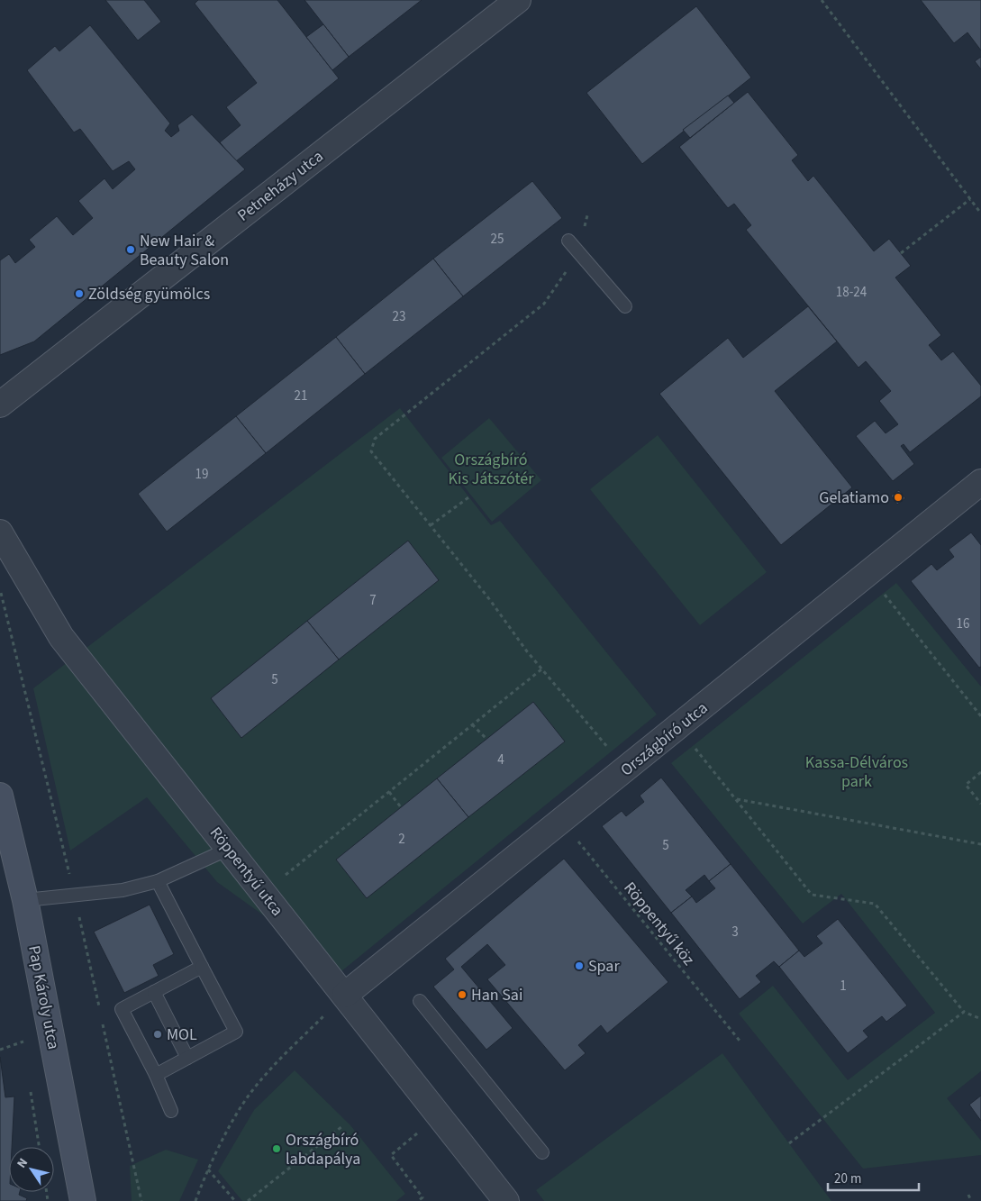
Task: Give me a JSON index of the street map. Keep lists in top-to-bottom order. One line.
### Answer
{"streets":{"street":["Petneházy utca","Országbíró utca","Röppentyű utca","Pap Károly utca"],"path":["Röppentyű köz"]},"crossings":[["Országbíró utca","Röppentyű utca"],["Országbíró utca","Röppentyű köz"]],"parks":["Országbíró Kis Játszótér","Kassa-Délváros park"],"places":["New Hair & Beauty Salon","Zöldség gyümölcs","Gelatiamo","Spar","Han Sai","MOL","Országbíró labdapálya"],"house_numbers":["25","18-24","23","21","19","7","16","5","4","2","5","3","1"],"scale_bar":"20 m","north":"top left"}
